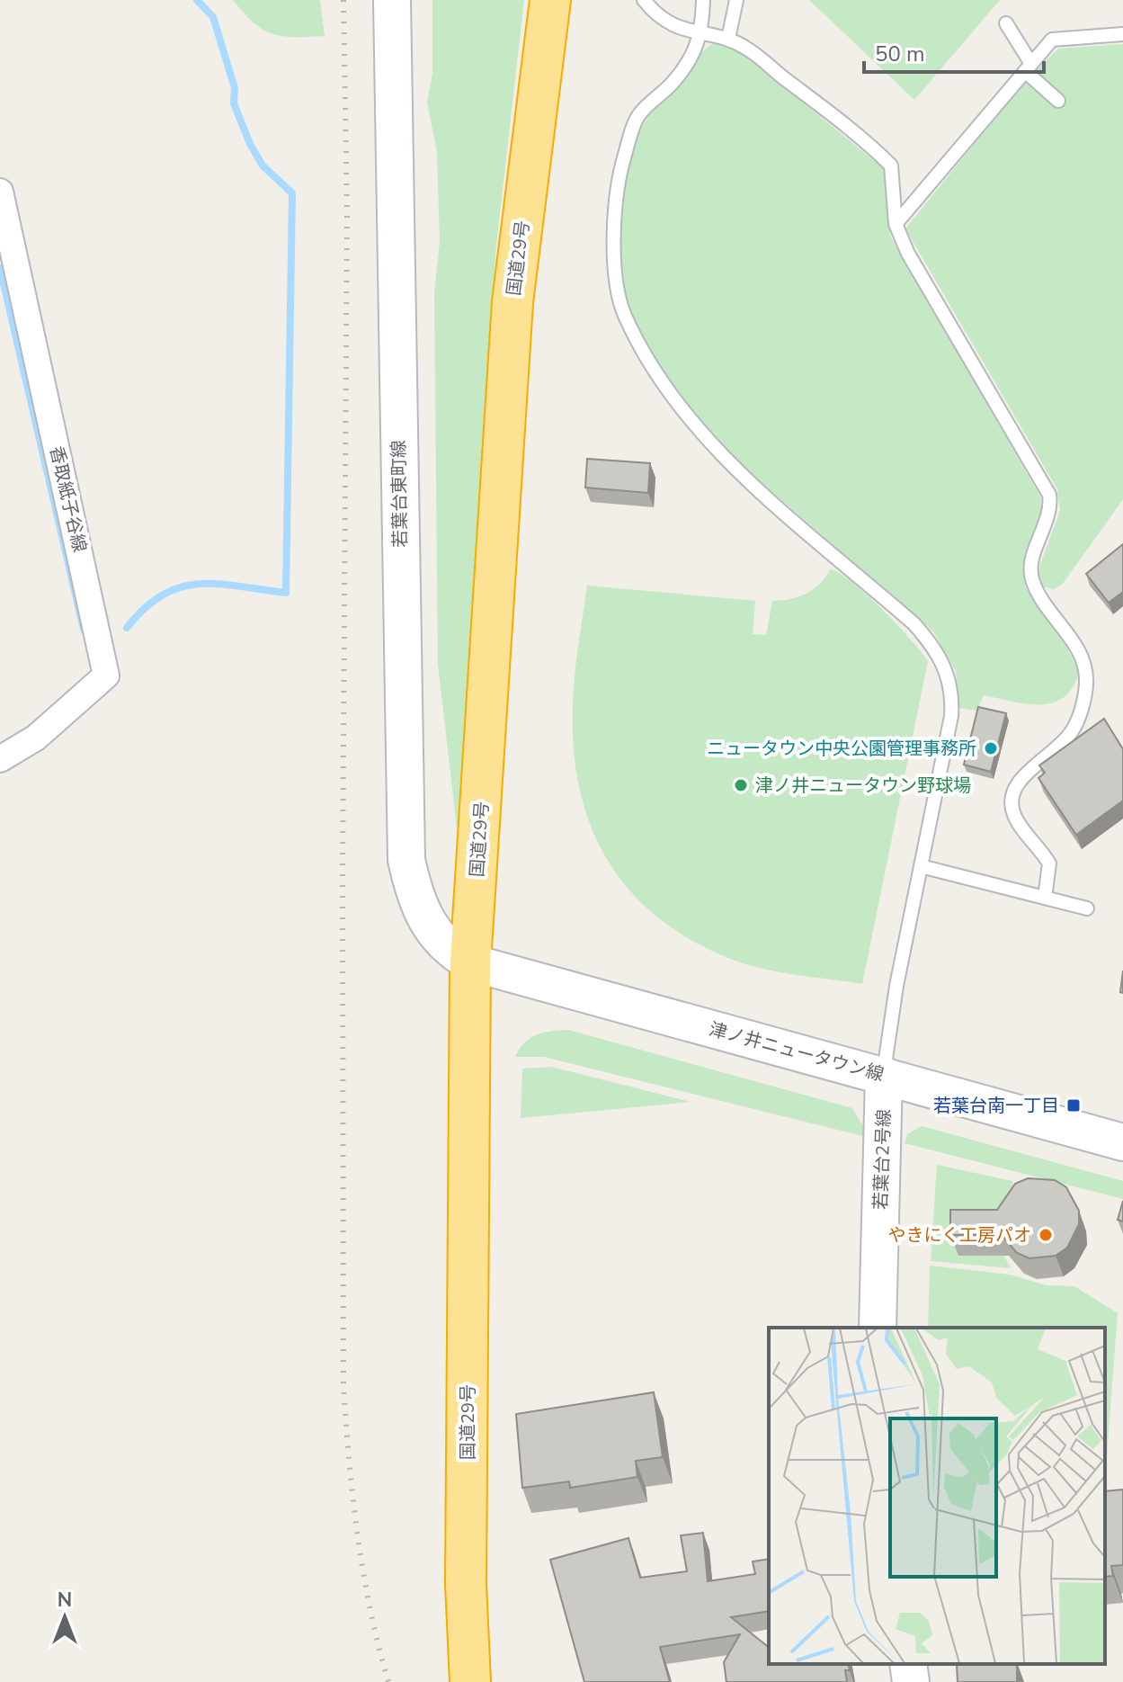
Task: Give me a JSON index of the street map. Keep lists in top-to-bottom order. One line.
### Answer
{"streets":{"highway":["国道29号"],"main road":["若葉台東町線","津ノ井ニュータウン線","若葉台2号線"],"street":["香取紙子谷線"]},"crossings":[["国道29号","若葉台東町線"],["国道29号","津ノ井ニュータウン線"],["若葉台東町線","津ノ井ニュータウン線"],["津ノ井ニュータウン線","若葉台2号線"]],"places":{"other":["ニュータウン中央公園管理事務所","津ノ井ニュータウン野球場","やきにく工房パオ"],"transit":["若葉台南一丁目"]},"scale_bar":"50 m","north":"top"}
